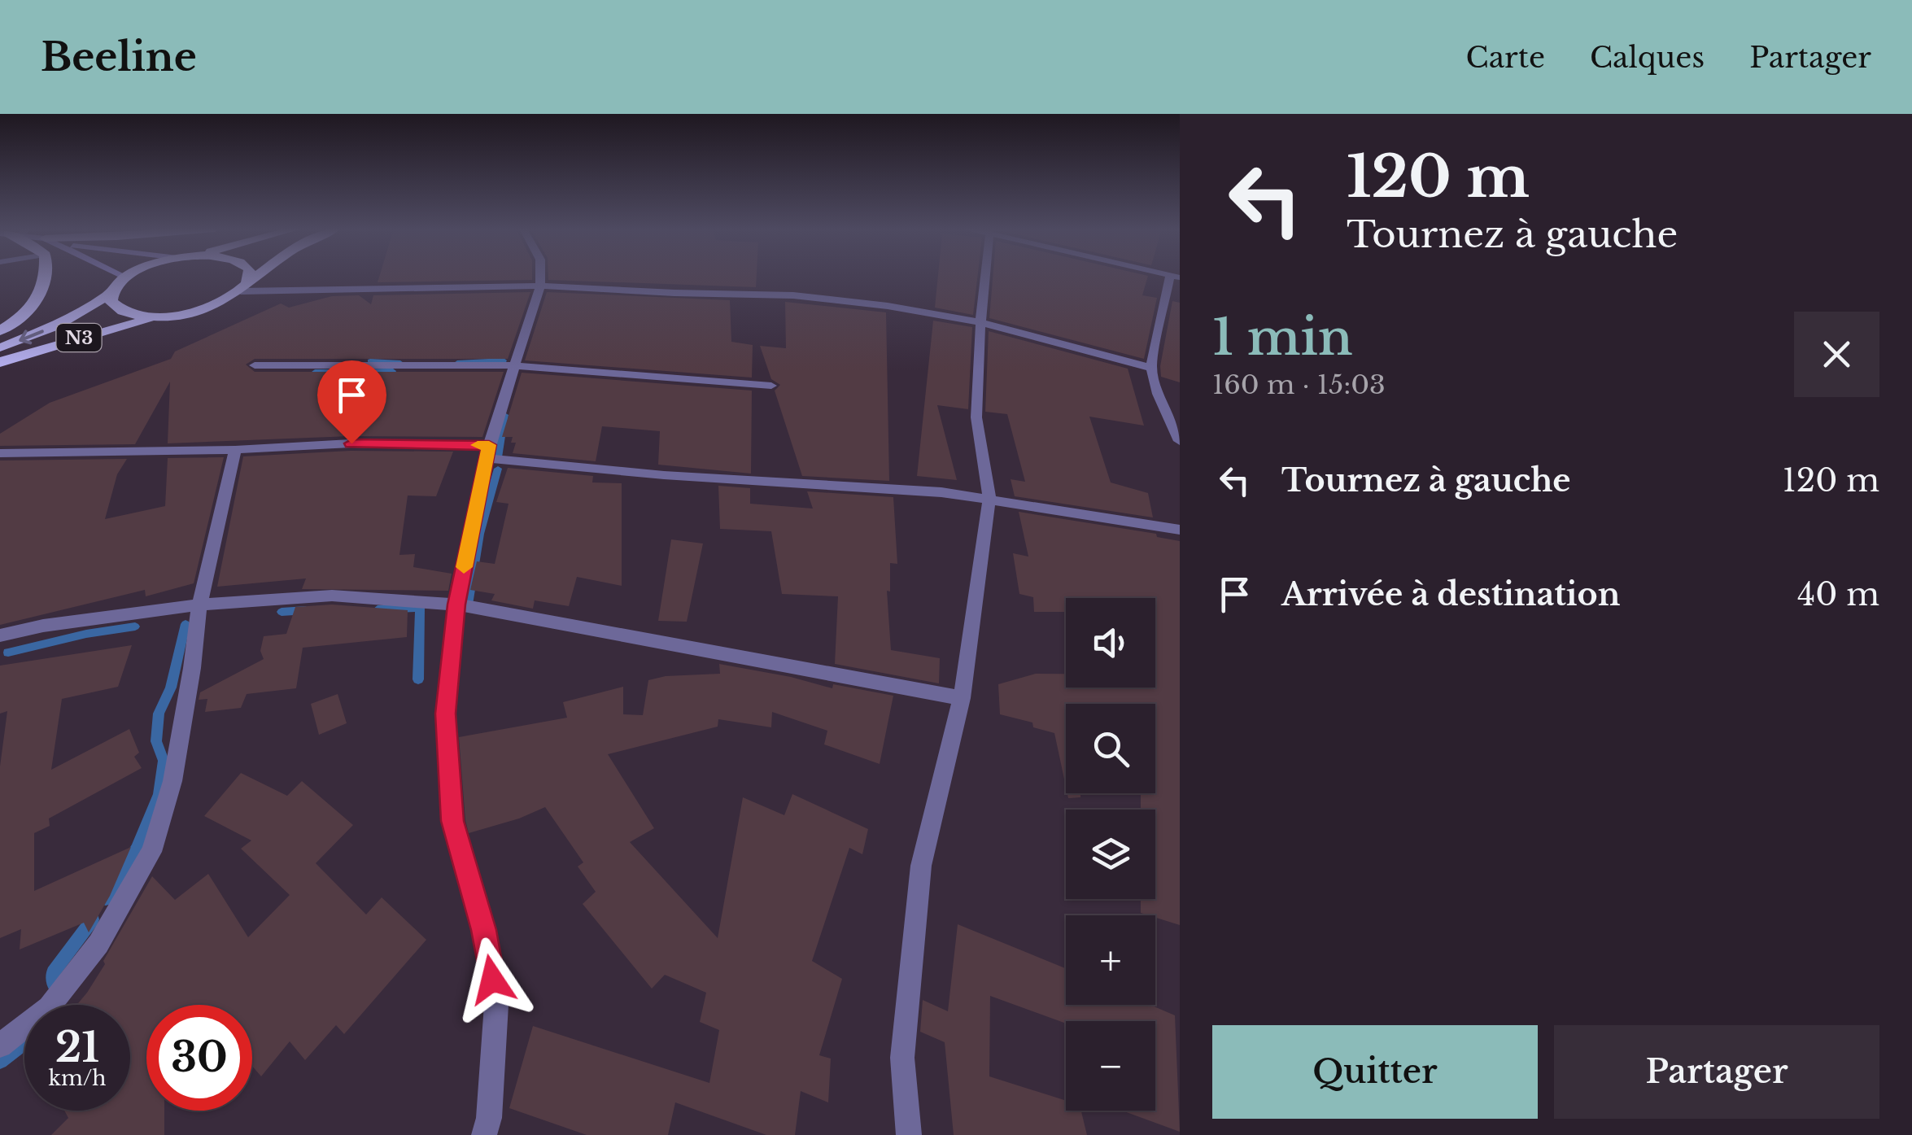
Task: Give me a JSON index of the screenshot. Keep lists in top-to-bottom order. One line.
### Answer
{"streets":{"highway":["N3"]},"page":{"header":"Beeline","nav":["Carte","Calques","Partager"],"turn":["120 m","Tournez à gauche"],"heading":["1 min","160 m · 15:03"],"list":[{"name":"Tournez à gauche","value":"120 m"},{"name":"Arrivée à destination","value":"40 m"}],"map_buttons":["+","−"],"speed":"21 km/h","limit":"30","buttons":["Quitter","Partager"]}}
